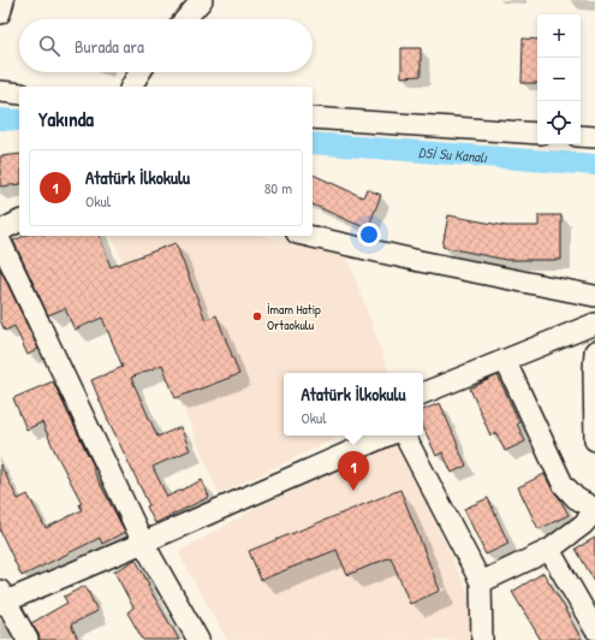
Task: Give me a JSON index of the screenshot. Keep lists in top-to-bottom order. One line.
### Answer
{"water":["DSİ Su Kanalı"],"places":["İmam Hatip Ortaokulu"],"page":{"map_buttons":["+","−"],"search":"Burada ara","heading":"Yakında","list":[{"mark":"1","name":"Atatürk İlkokulu","note":"Okul","value":"80 m"}],"popup":["Atatürk İlkokulu","Okul"],"pins":"1"}}
